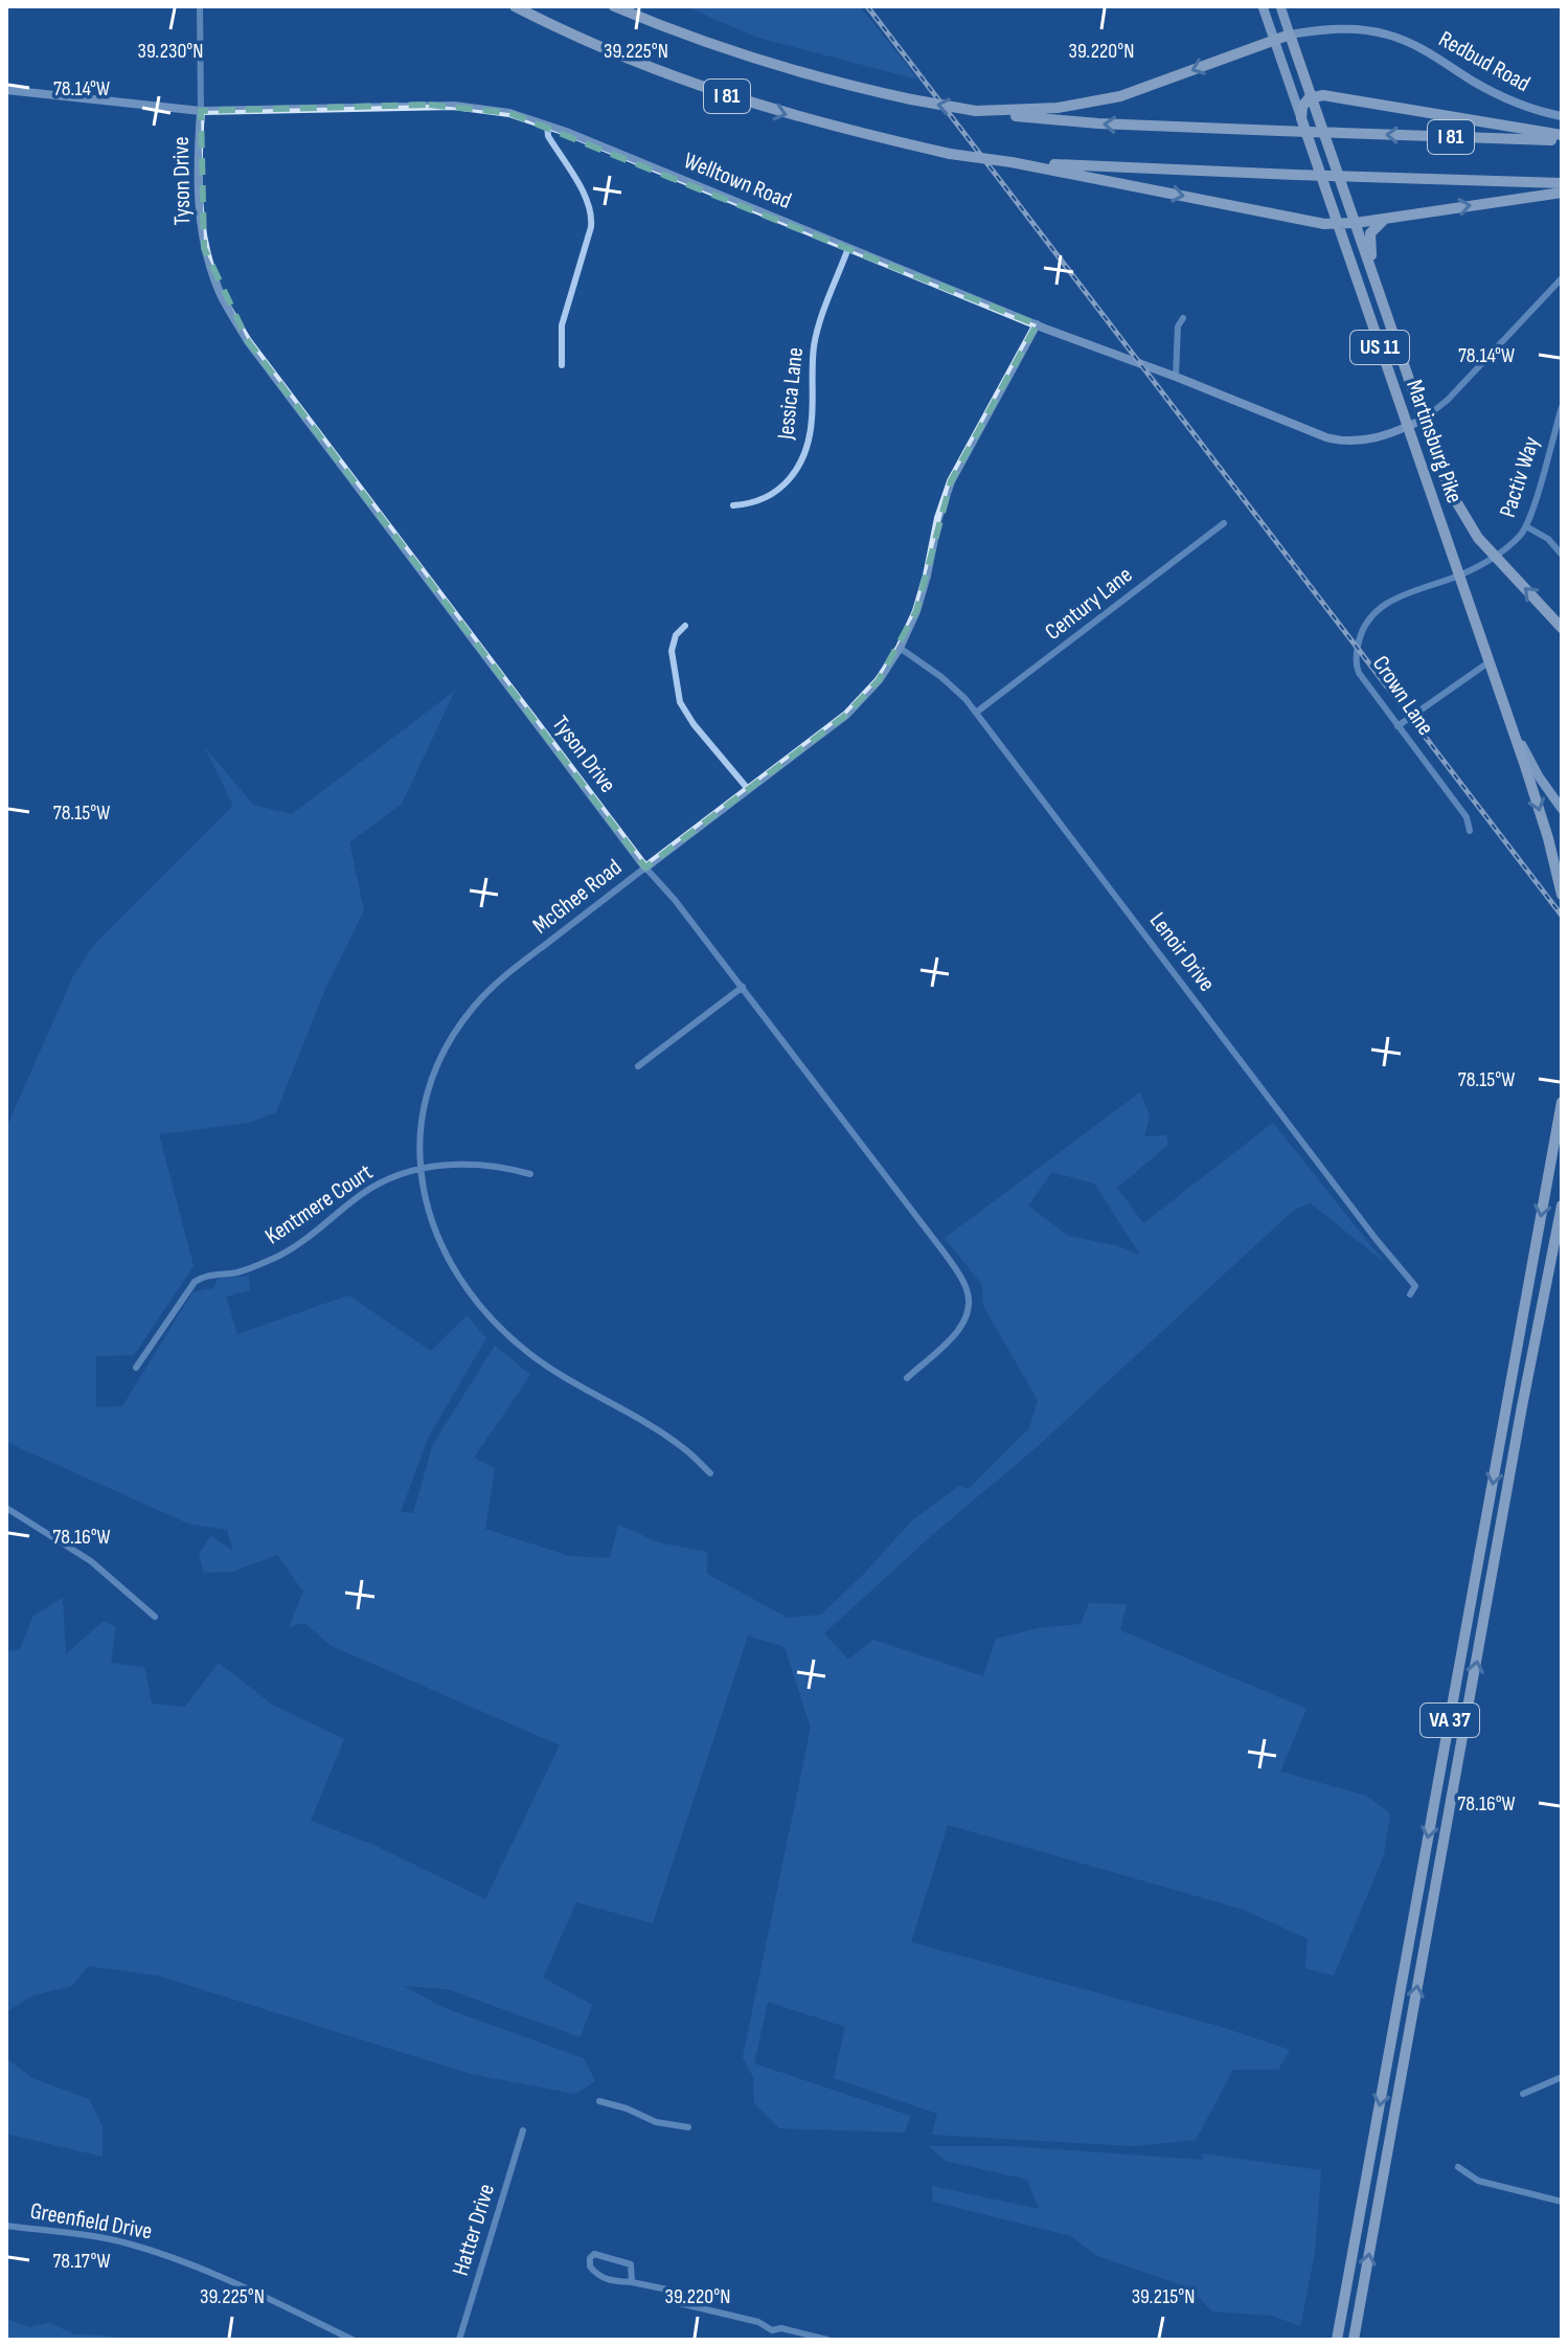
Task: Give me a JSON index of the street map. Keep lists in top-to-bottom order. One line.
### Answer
{"streets":{"highway":["I 81","US 11","Martinsburg Pike","VA 37"],"street":["Redbud Road","Tyson Drive","Welltown Road","Jessica Lane","Pactiv Way","Century Lane","Crown Lane","McGhee Road","Lenoir Drive","Kentmere Court","Greenfield Drive","Hatter Drive"]},"crossings":[["Redbud Road","Martinsburg Pike"],["Tyson Drive","Welltown Road"],["Tyson Drive","McGhee Road"],["Welltown Road","Jessica Lane"],["Welltown Road","Martinsburg Pike"],["Welltown Road","McGhee Road"],["US 11","Martinsburg Pike"],["Martinsburg Pike","Pactiv Way"],["Martinsburg Pike","Crown Lane"],["Pactiv Way","Crown Lane"],["Century Lane","Lenoir Drive"],["McGhee Road","Lenoir Drive"],["McGhee Road","Kentmere Court"]],"coordinates":["39.230°N","39.225°N","39.220°N","78.14°W","78.15°W","78.16°W","78.17°W","39.215°N"]}
